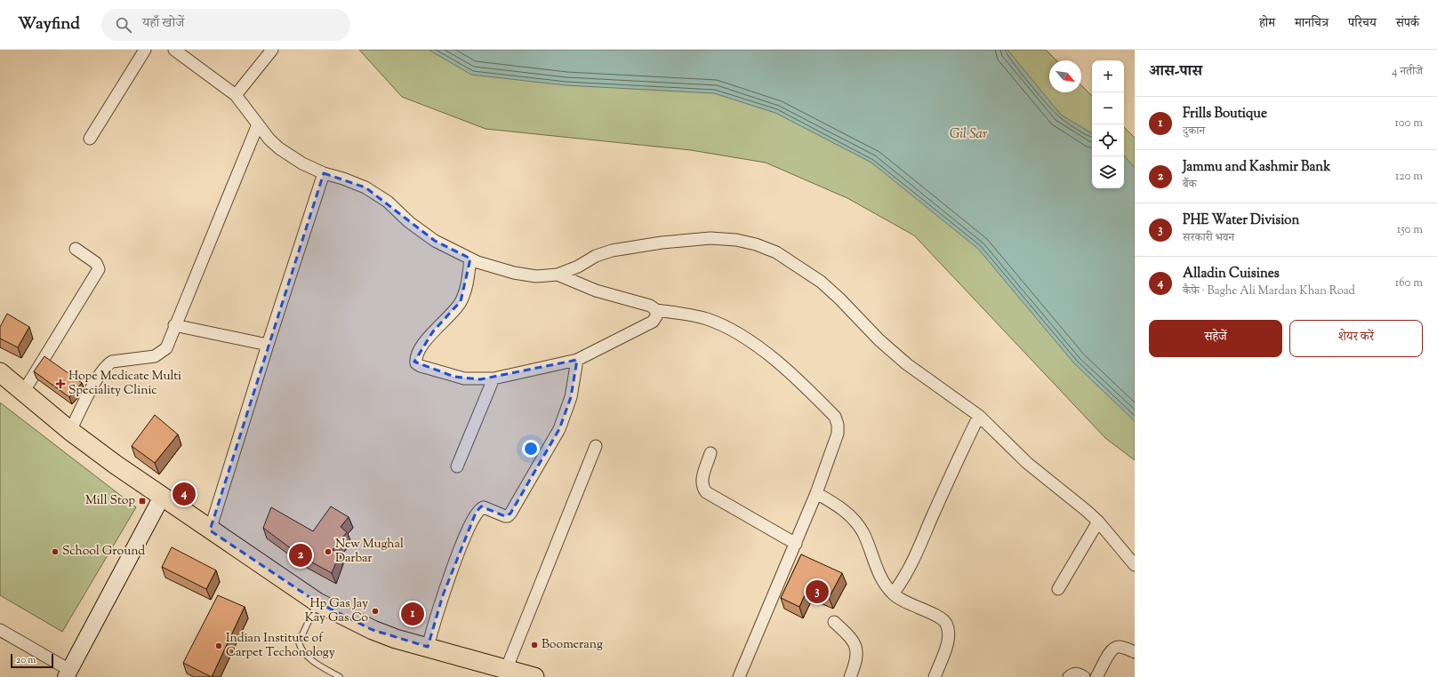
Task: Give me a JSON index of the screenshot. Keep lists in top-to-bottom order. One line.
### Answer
{"water":["Gil Sar"],"places":{"health":["Hope Medicate Multi Speciality Clinic"],"transit":["Mill Stop"],"other":["School Ground","New Mughal Darbar","Hp Gas Jay Kay Gas Co","Boomerang","Indian Institute of Carpet Techonology"]},"scale_bar":"20 m","north":"bottom right","page":{"header":"Wayfind","search":"यहाँ खोजें","nav":["होम","मानचित्र","परिचय","संपर्क"],"heading":["आस-पास","4 नतीजे"],"map_buttons":["+","−"],"list":[{"mark":"1","name":"Frills Boutique","note":"दुकान","value":"100 m"},{"mark":"2","name":"Jammu and Kashmir Bank","note":"बैंक","value":"120 m"},{"mark":"3","name":"PHE Water Division","note":"सरकारी भवन","value":"150 m"},{"mark":"4","name":"Alladin Cuisines","note":"कैफ़े · Baghe Ali Mardan Khan Road","value":"160 m"}],"buttons":["सहेजें","शेयर करें"],"pins":["4","2","3","1"],"scale":"20 m"}}
